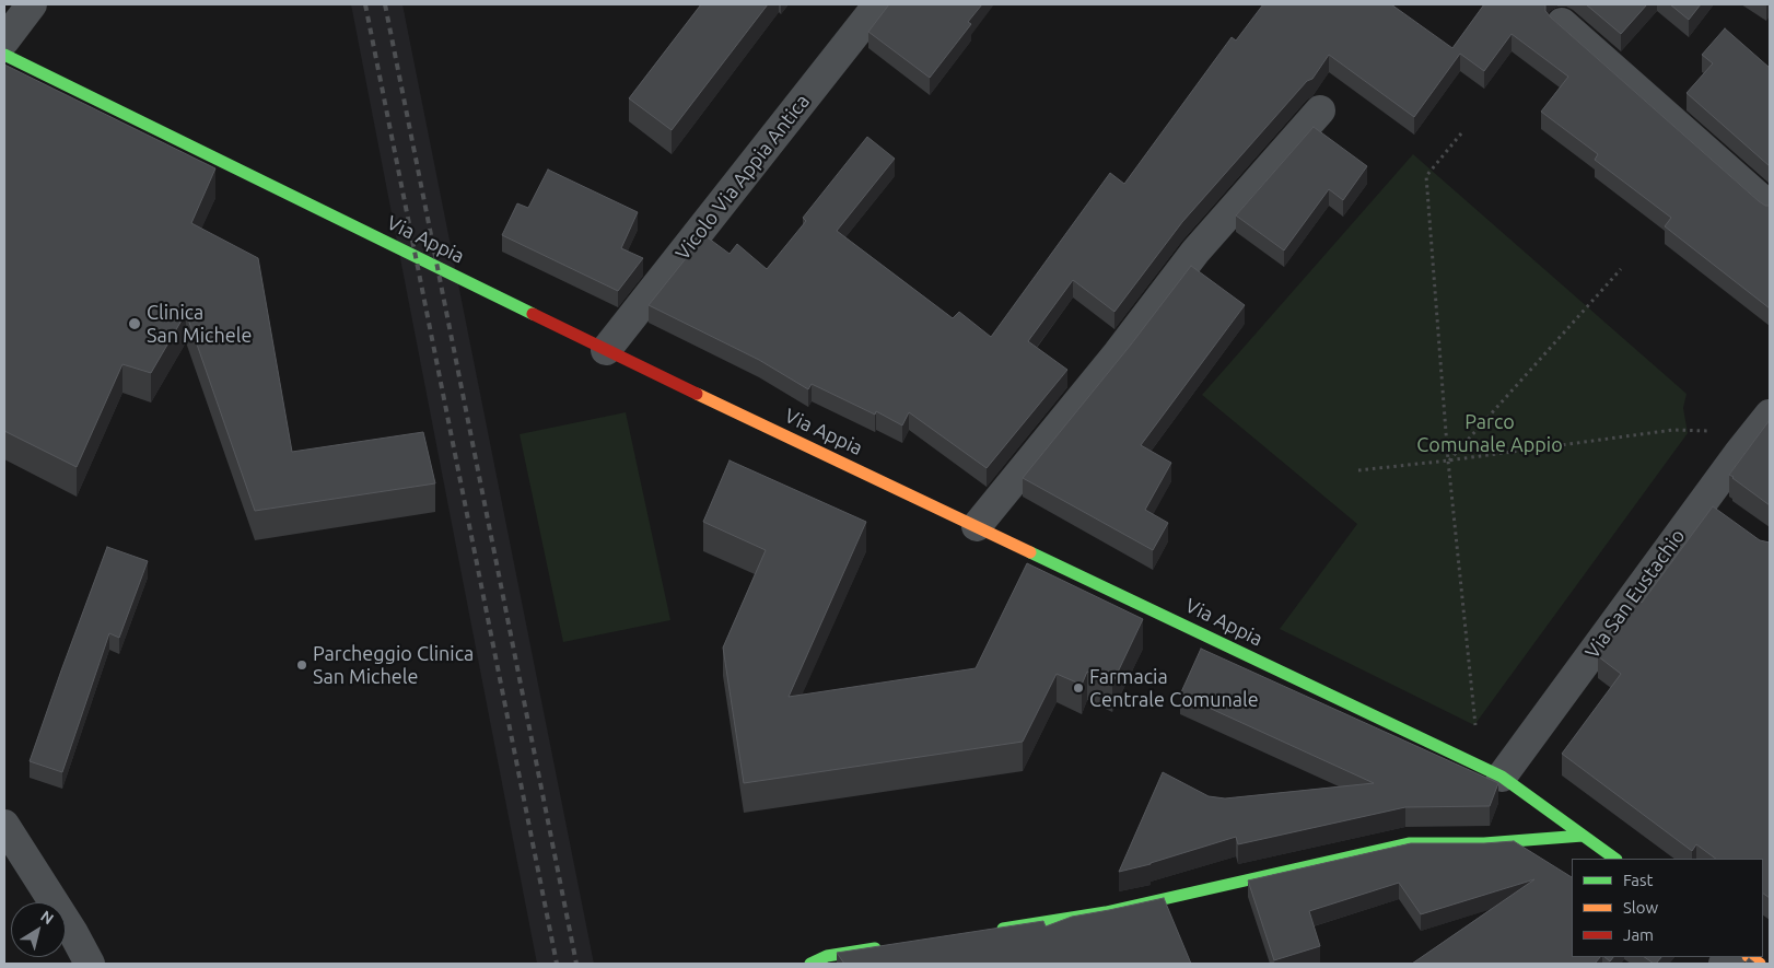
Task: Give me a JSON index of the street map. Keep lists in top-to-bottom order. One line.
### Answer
{"streets":{"street":["Vicolo Via Appia Antica","Via Appia","Via San Eustachio"]},"crossings":[["Vicolo Via Appia Antica","Via Appia"],["Via Appia","Via San Eustachio"]],"parks":["Parco Comunale Appio"],"places":["Clinica San Michele","Parcheggio Clinica San Michele","Farmacia Centrale Comunale"],"legend":["Fast","Slow","Jam"],"north":"top right"}
